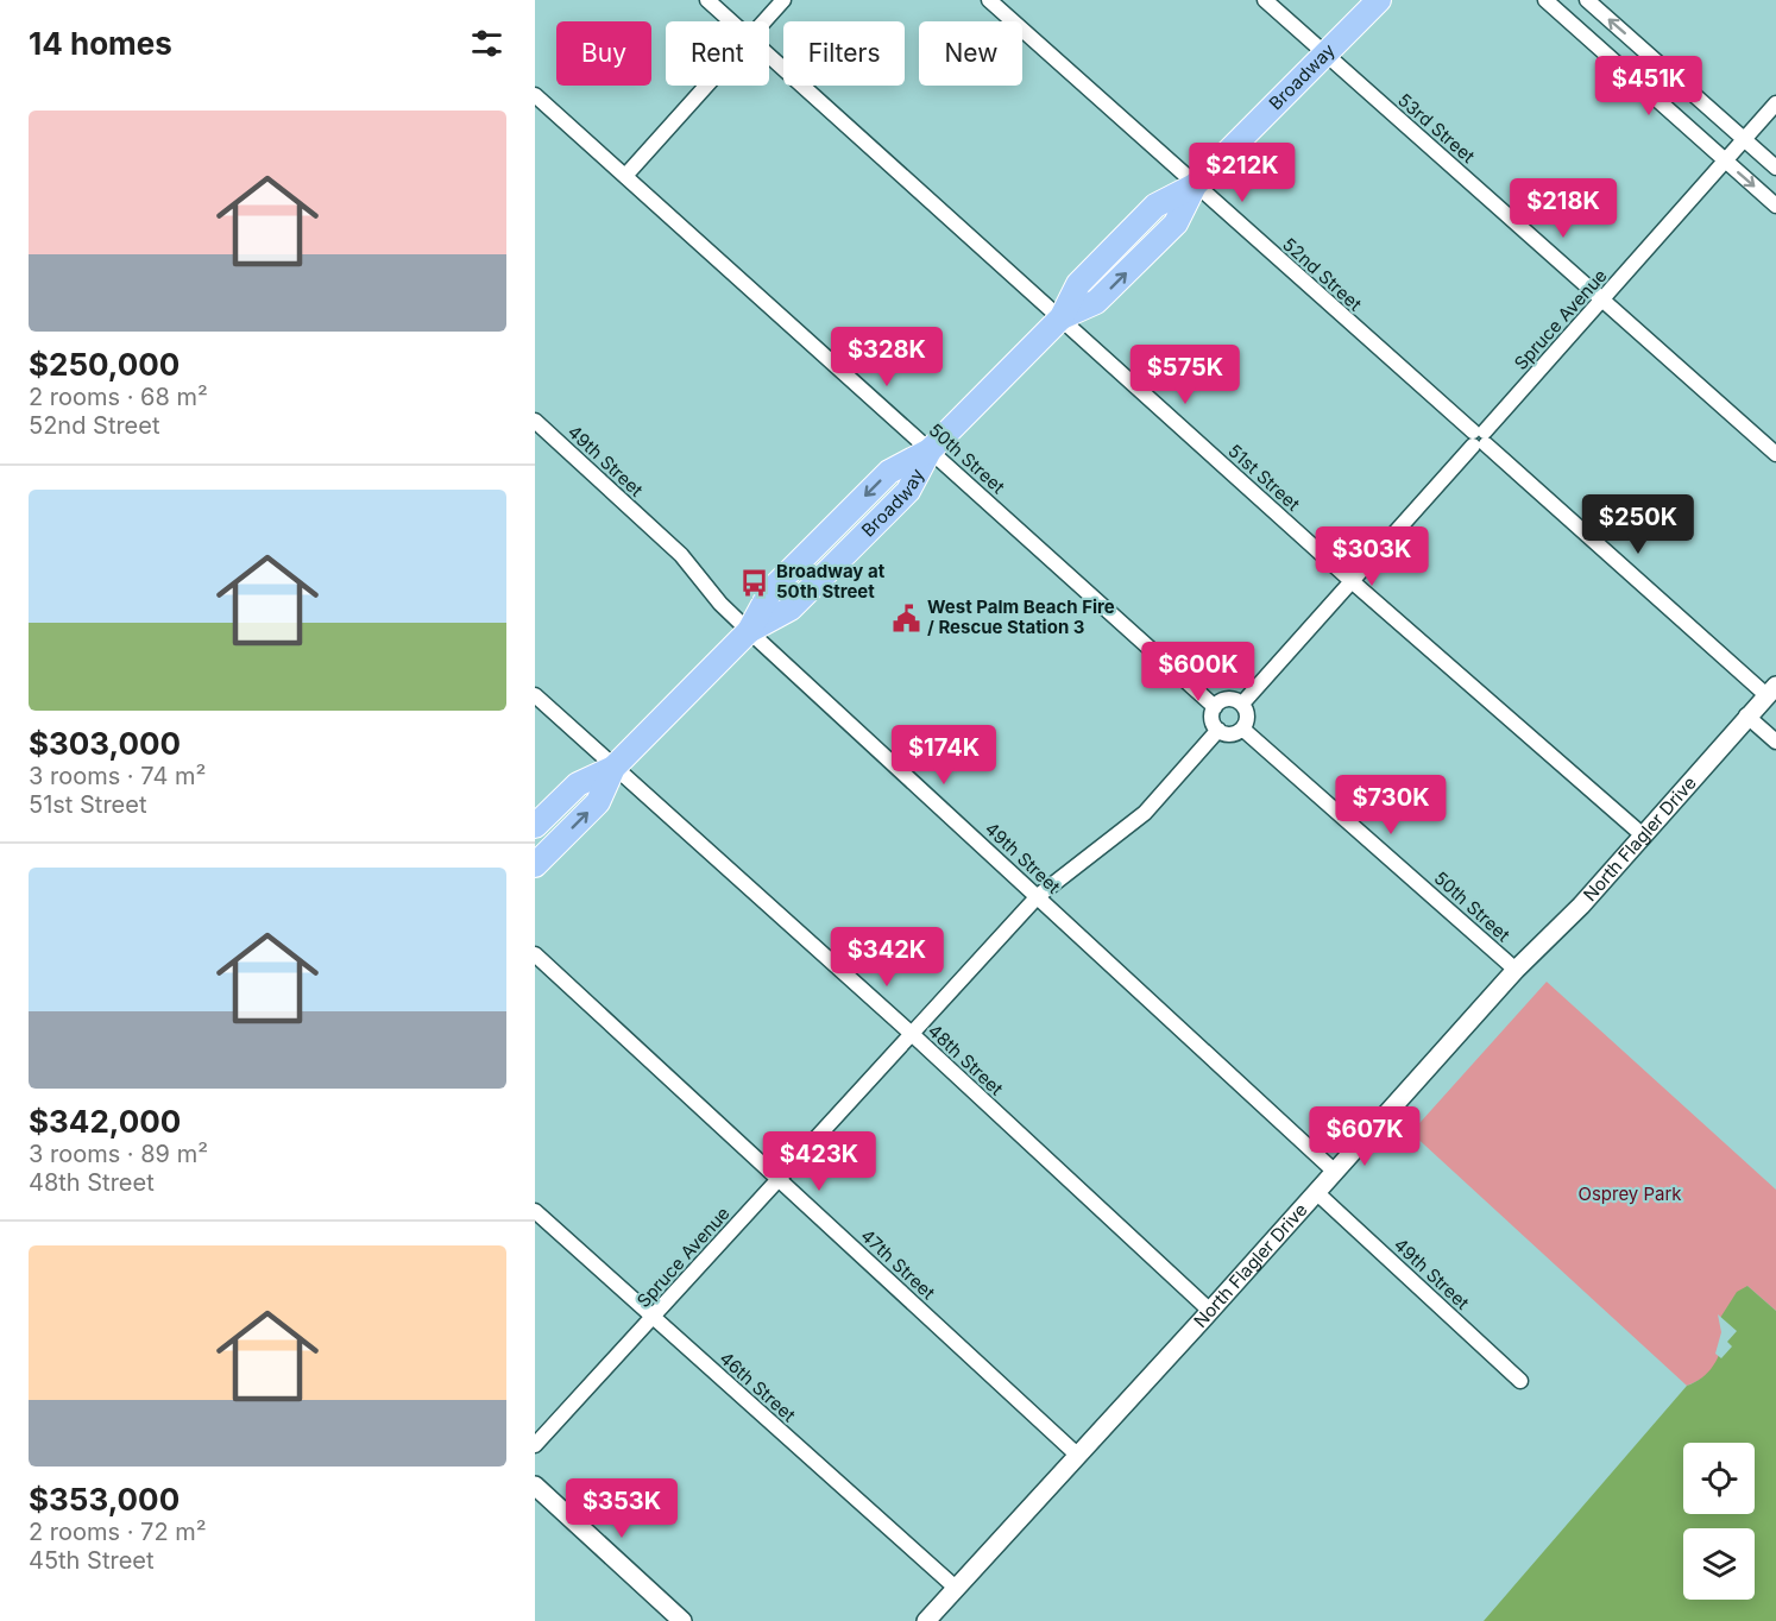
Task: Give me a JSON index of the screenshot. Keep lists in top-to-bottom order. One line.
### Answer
{"streets":{"main road":["Broadway"],"street":["53rd Street","52nd Street","Spruce Avenue","50th Street","49th Street","51st Street","North Flagler Drive","48th Street","47th Street","46th Street"]},"crossings":[["Broadway","53rd Street"],["Broadway","52nd Street"],["Broadway","50th Street"],["Broadway","49th Street"],["Broadway","51st Street"],["Broadway","48th Street"],["53rd Street","Spruce Avenue"],["52nd Street","Spruce Avenue"],["52nd Street","North Flagler Drive"],["Spruce Avenue","50th Street"],["Spruce Avenue","49th Street"],["Spruce Avenue","51st Street"],["Spruce Avenue","48th Street"],["Spruce Avenue","47th Street"],["Spruce Avenue","46th Street"],["50th Street","North Flagler Drive"],["49th Street","North Flagler Drive"],["51st Street","North Flagler Drive"],["North Flagler Drive","48th Street"],["North Flagler Drive","47th Street"],["North Flagler Drive","46th Street"]],"parks":["Osprey Park"],"places":{"bus stop":["Broadway at 50th Street"],"public building":["West Palm Beach Fire / Rescue Station 3"]},"page":{"heading":"14 homes","chip":["Buy","Rent","Filters","New"],"price":["$451K","$212K","$218K","$328K","$575K","$250K","$303K","$600K","$174K","$730K","$342K","$607K","$423K","$353K"],"list":[{"name":"$250,000","note":"2 rooms · 68 m² · 52nd Street"},{"name":"$303,000","note":"3 rooms · 74 m² · 51st Street"},{"name":"$342,000","note":"3 rooms · 89 m² · 48th Street"},{"name":"$353,000","note":"2 rooms · 72 m² · 45th Street"}]}}
